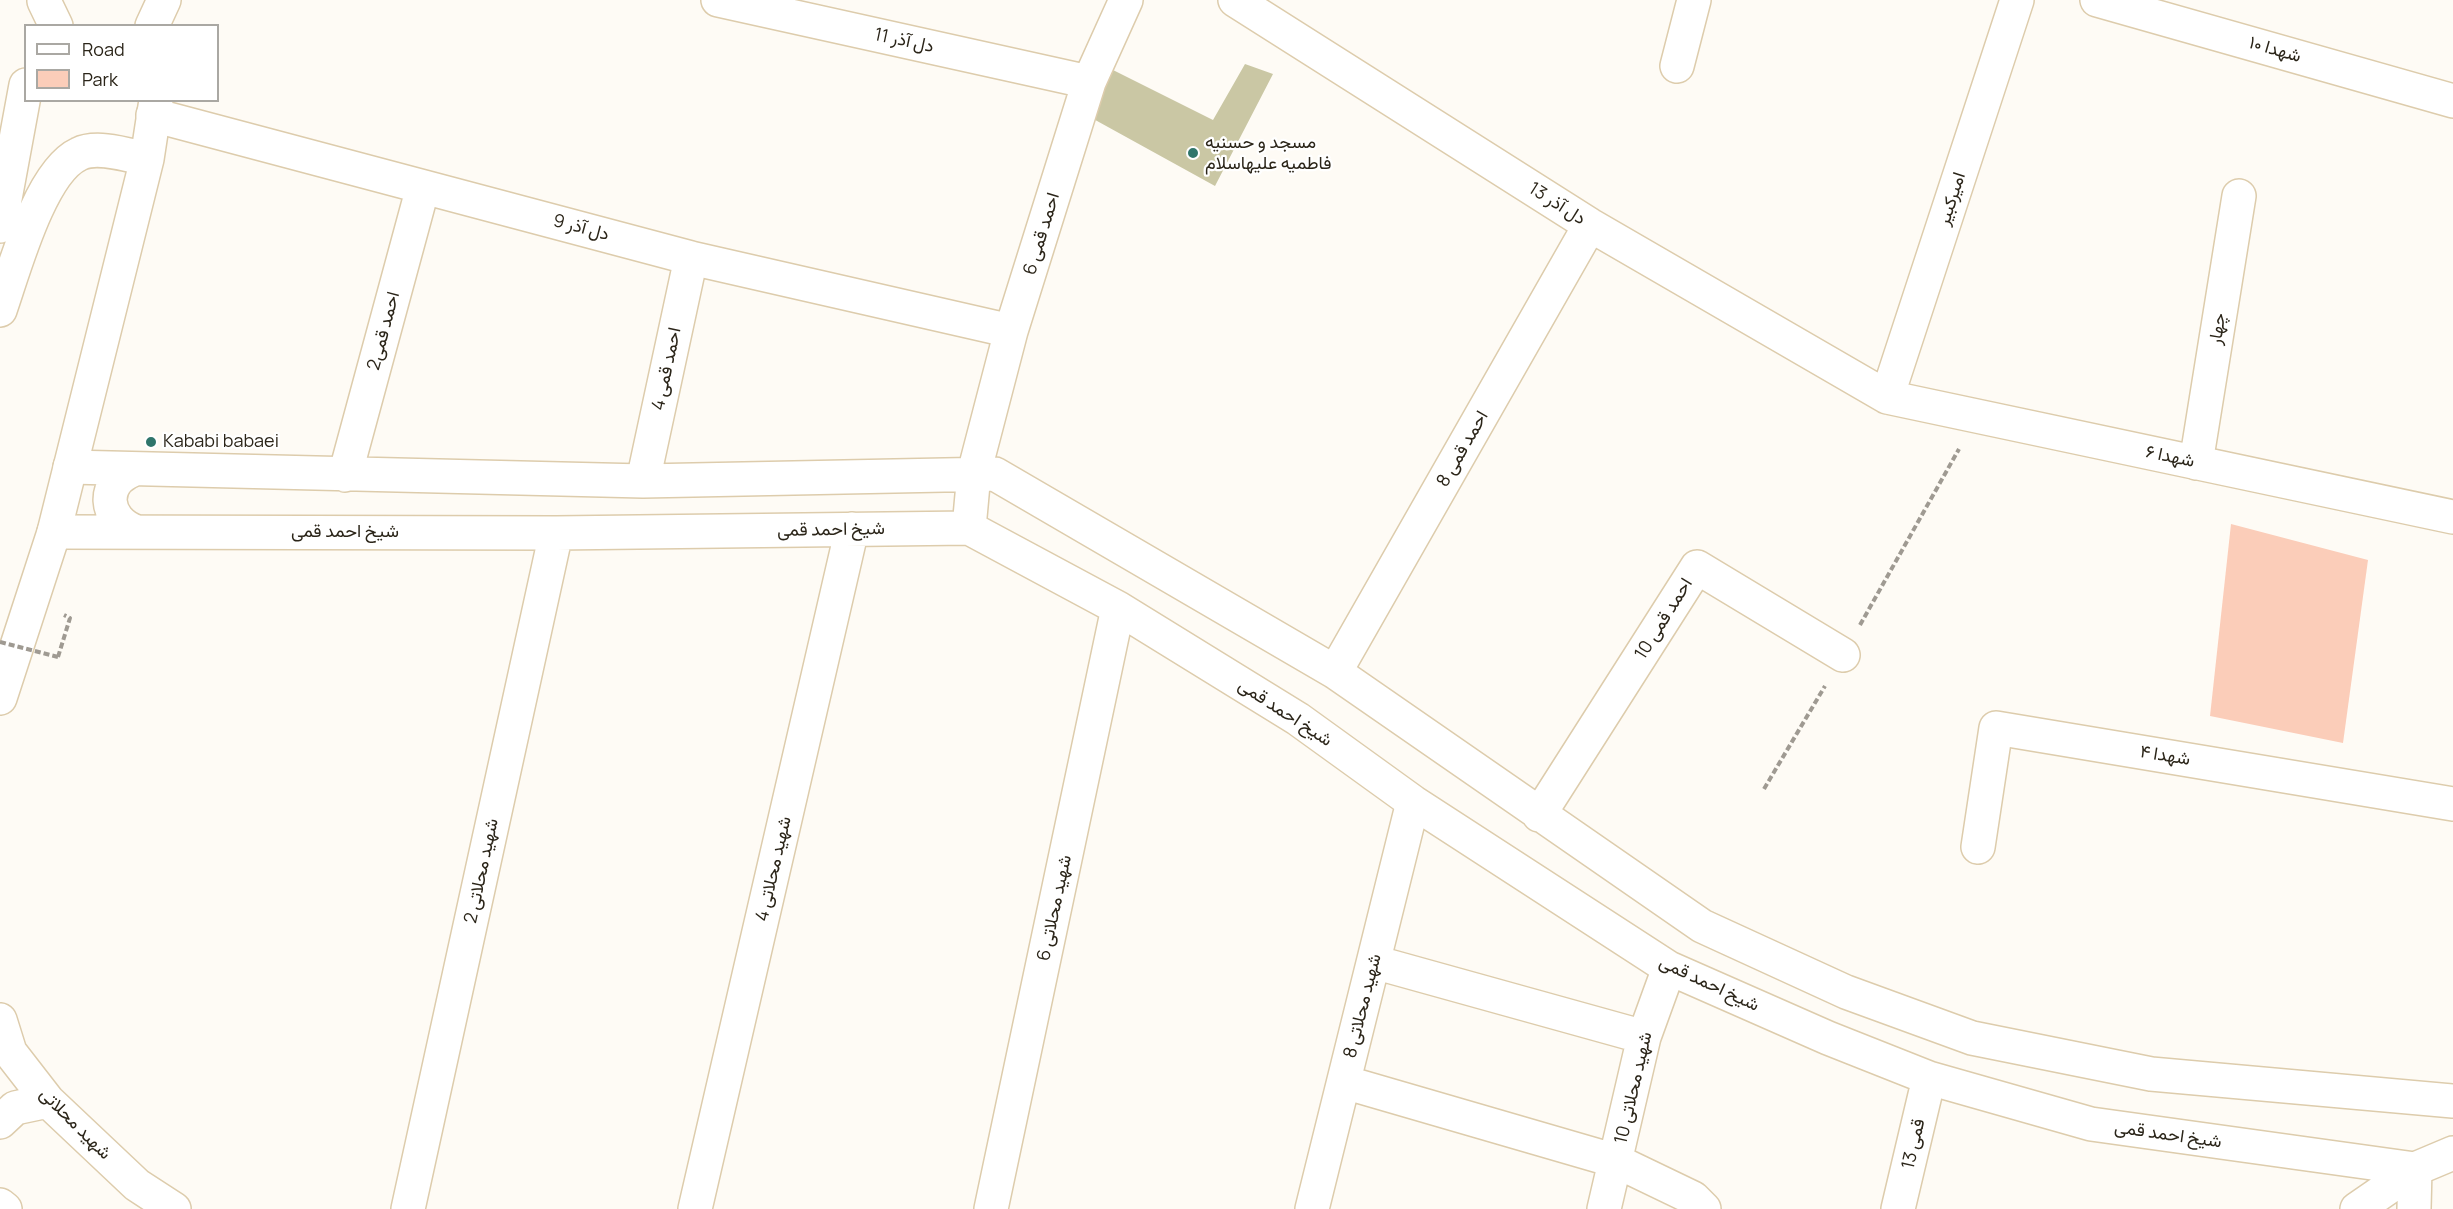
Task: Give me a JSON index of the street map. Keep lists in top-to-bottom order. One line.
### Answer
{"streets":{"street":["دل آذر 11","شهدا ۱۰","امیرکبیر","دل آذر 13","دل آذر 9","احمد قمی 6","چهار","احمد قمی2","احمد قمی 4","احمد قمی 8","شهدا ۶","شیخ احمد قمی","احمد قمی 10","شهدا ۴","شهید محلاتی 4","شهید محلاتی 2","شهید محلاتی 6","شهید محلاتی 8","شهید محلاتی 10","شهید محلاتی","قمی 13"]},"crossings":[["دل آذر 11","احمد قمی 6"],["امیرکبیر","دل آذر 13"],["امیرکبیر","شهدا ۶"],["دل آذر 13","احمد قمی 8"],["دل آذر 13","شهدا ۶"],["دل آذر 9","احمد قمی 6"],["دل آذر 9","احمد قمی2"],["دل آذر 9","احمد قمی 4"],["احمد قمی 6","شیخ احمد قمی"],["چهار","شهدا ۶"],["شیخ احمد قمی","شهید محلاتی 4"],["شیخ احمد قمی","شهید محلاتی 2"],["شیخ احمد قمی","شهید محلاتی 6"],["شیخ احمد قمی","شهید محلاتی 8"],["شیخ احمد قمی","شهید محلاتی 10"],["شیخ احمد قمی","قمی 13"]],"places":["مسجد و حسنیه فاطمیه علیهاسلام","Kababi babaei"],"legend":["Road","Park"]}
